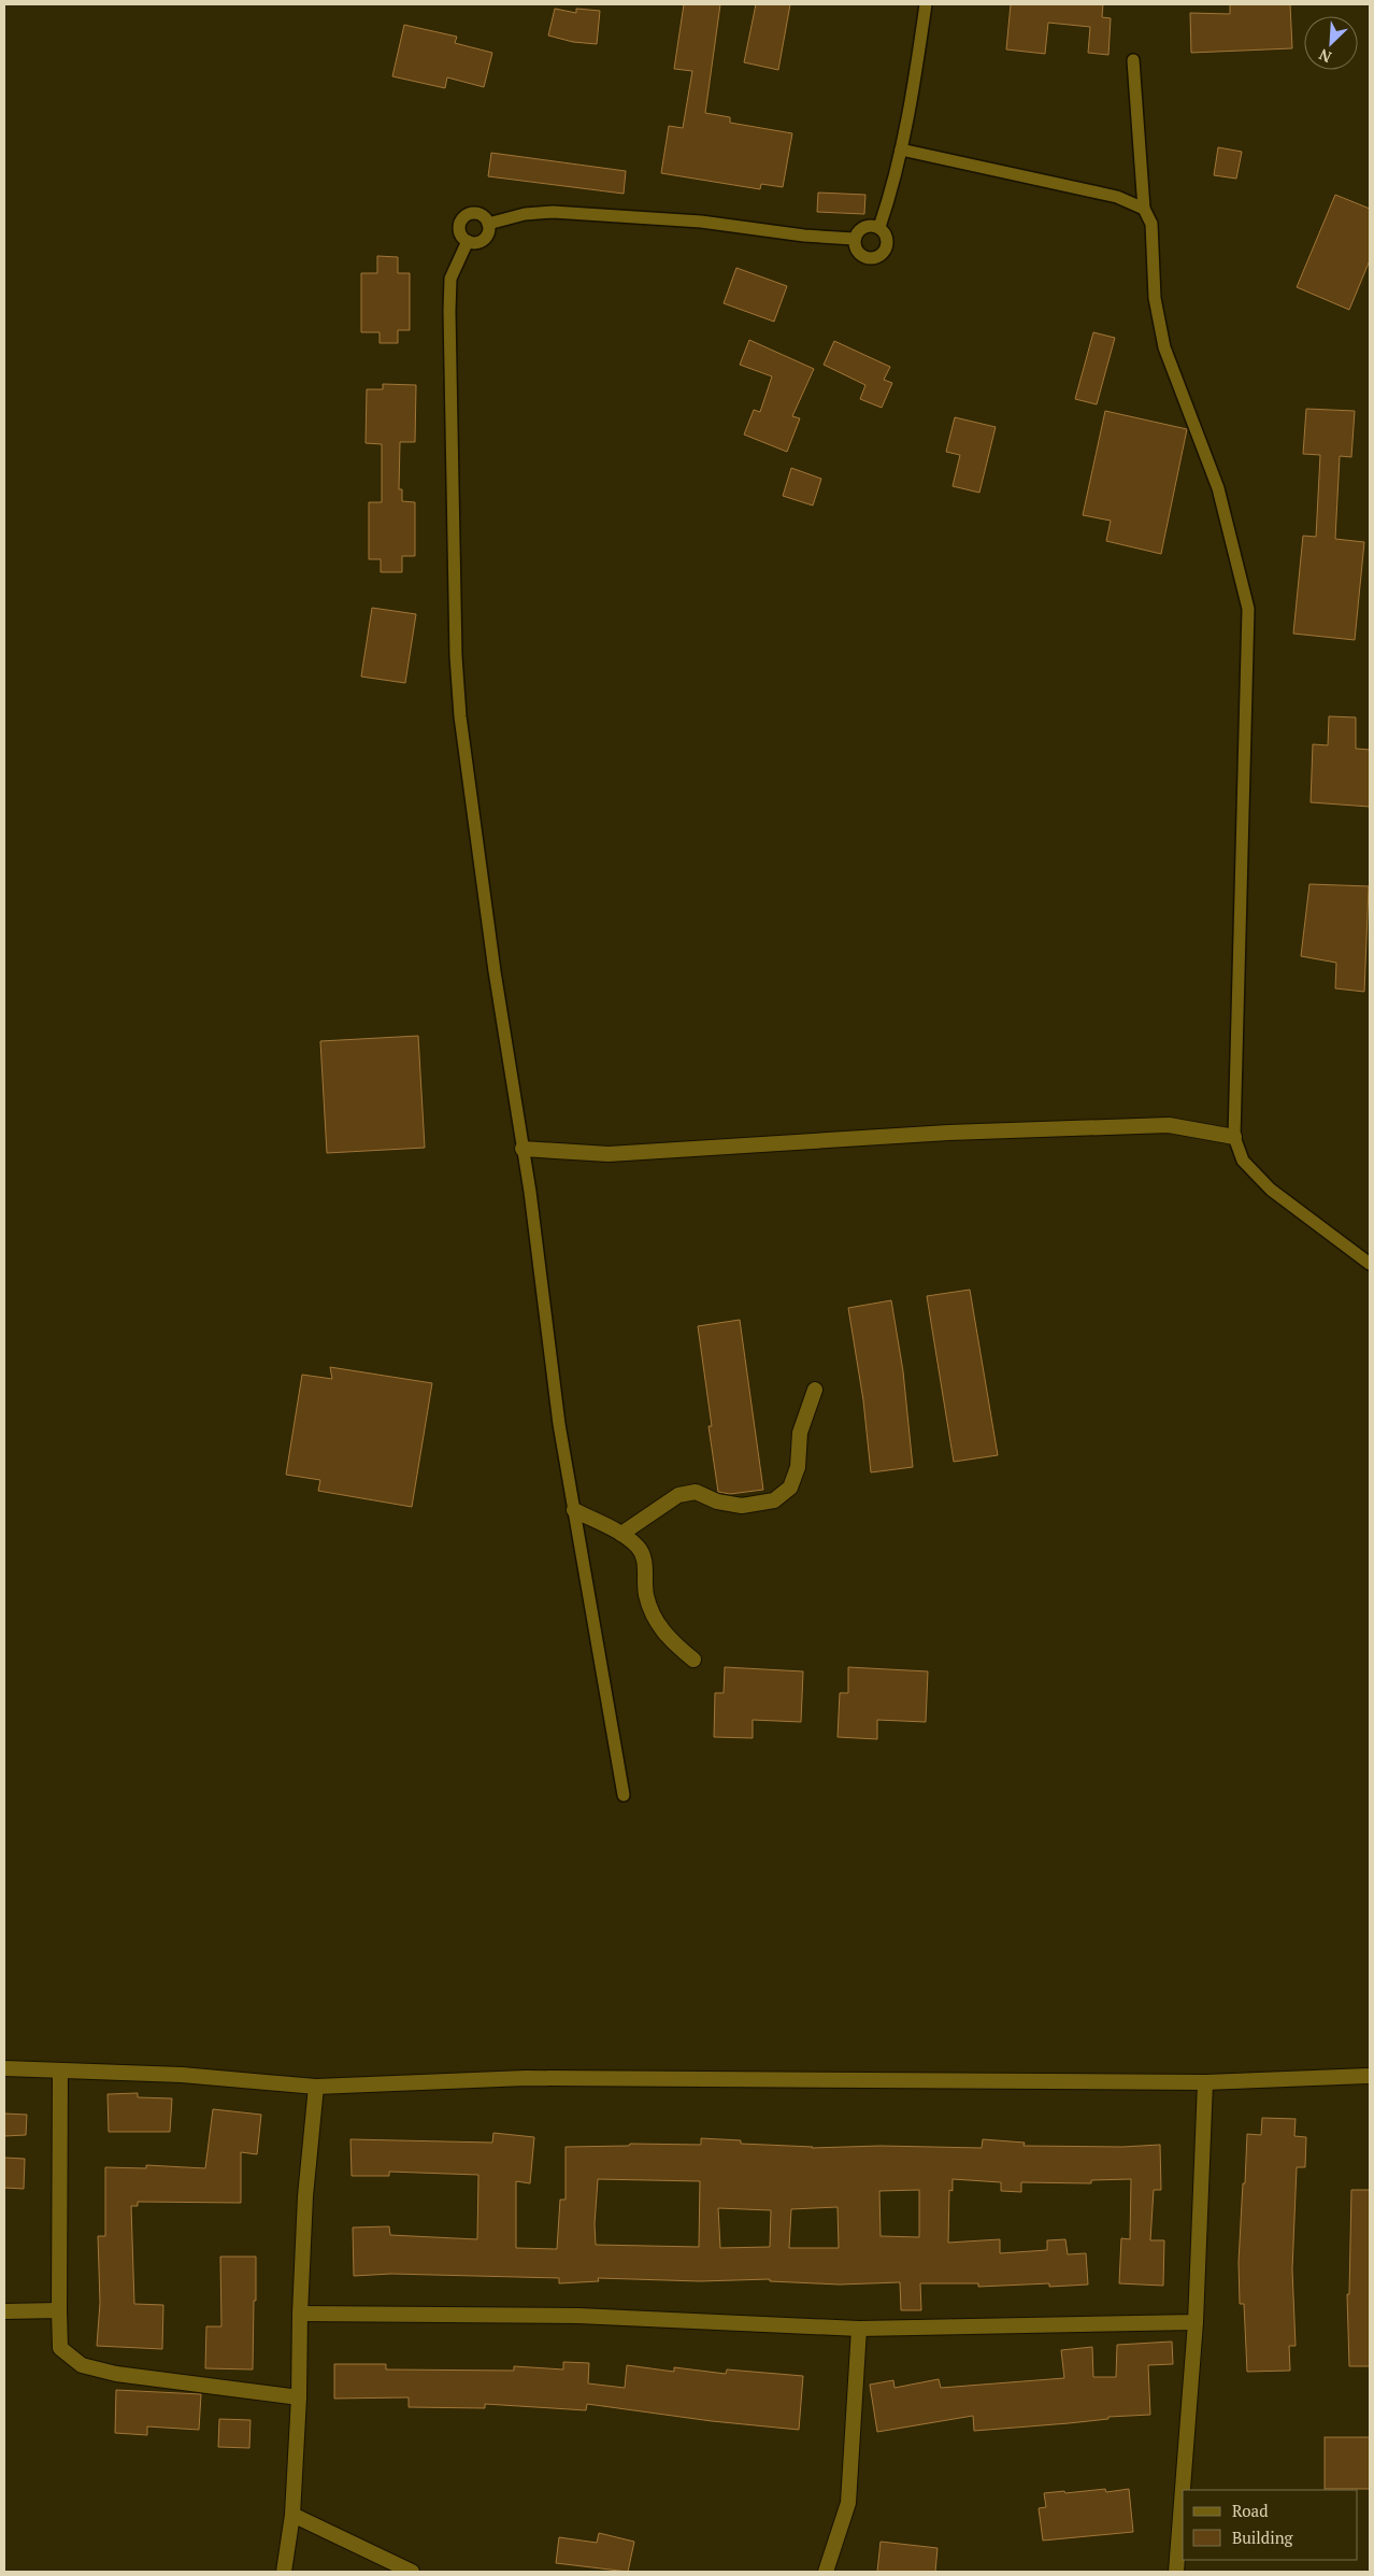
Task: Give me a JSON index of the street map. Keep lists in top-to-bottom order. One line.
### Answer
{"legend":["Road","Building"],"north":"bottom left"}
